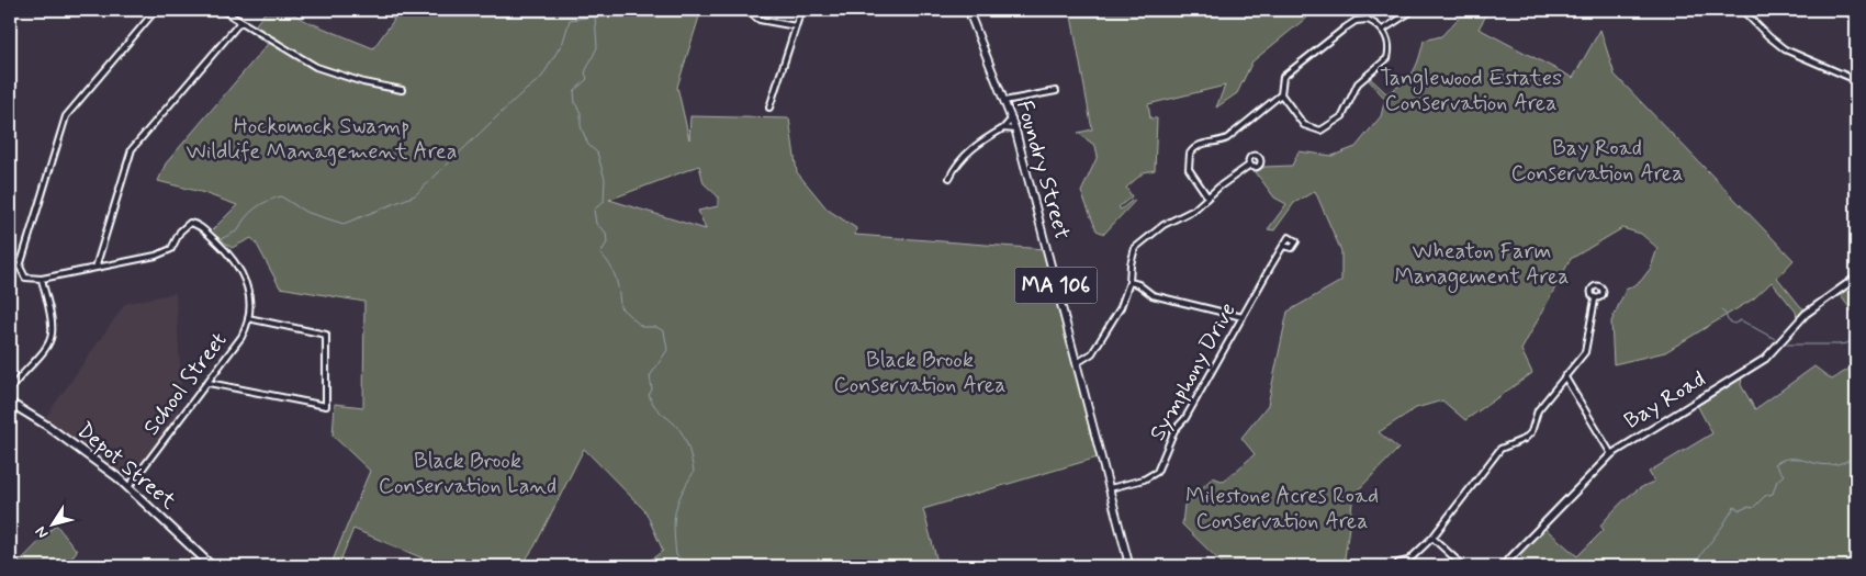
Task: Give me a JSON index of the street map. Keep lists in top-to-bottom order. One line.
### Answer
{"streets":{"highway":["Depot Street"],"main road":["Foundry Street","MA 106","Bay Road"],"street":["Symphony Drive","School Street"]},"crossings":[["Foundry Street","Symphony Drive"],["School Street","Depot Street"]],"parks":["Tanglewood Estates Conservation Area","Hockomock Swamp Wildlife Management Area","Bay Road Conservation Area","Wheaton Farm Management Area","Black Brook Conservation Area","Black Brook Conservation Land","Milestone Acres Road Conservation Area"],"north":"bottom left"}
